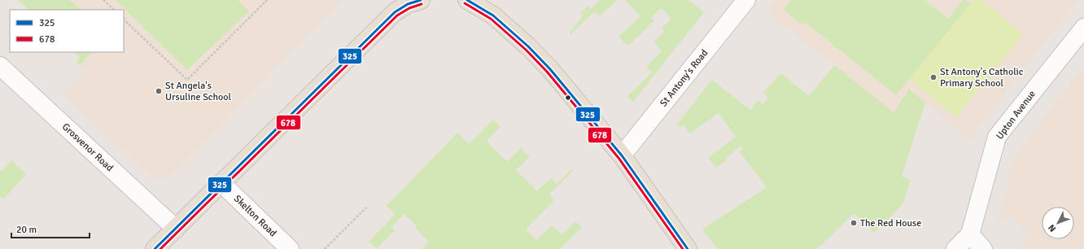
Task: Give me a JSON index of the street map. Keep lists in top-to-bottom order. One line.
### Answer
{"streets":{"street":["St Antony's Road","Upton Avenue","Grosvenor Road","Skelton Road"]},"places":["St Antony's Catholic Primary School","St Angela's Ursuline School","The Red House"],"lines":["transit line 325","transit line 678"],"legend":["325","678"],"scale_bar":"20 m","north":"bottom left"}
